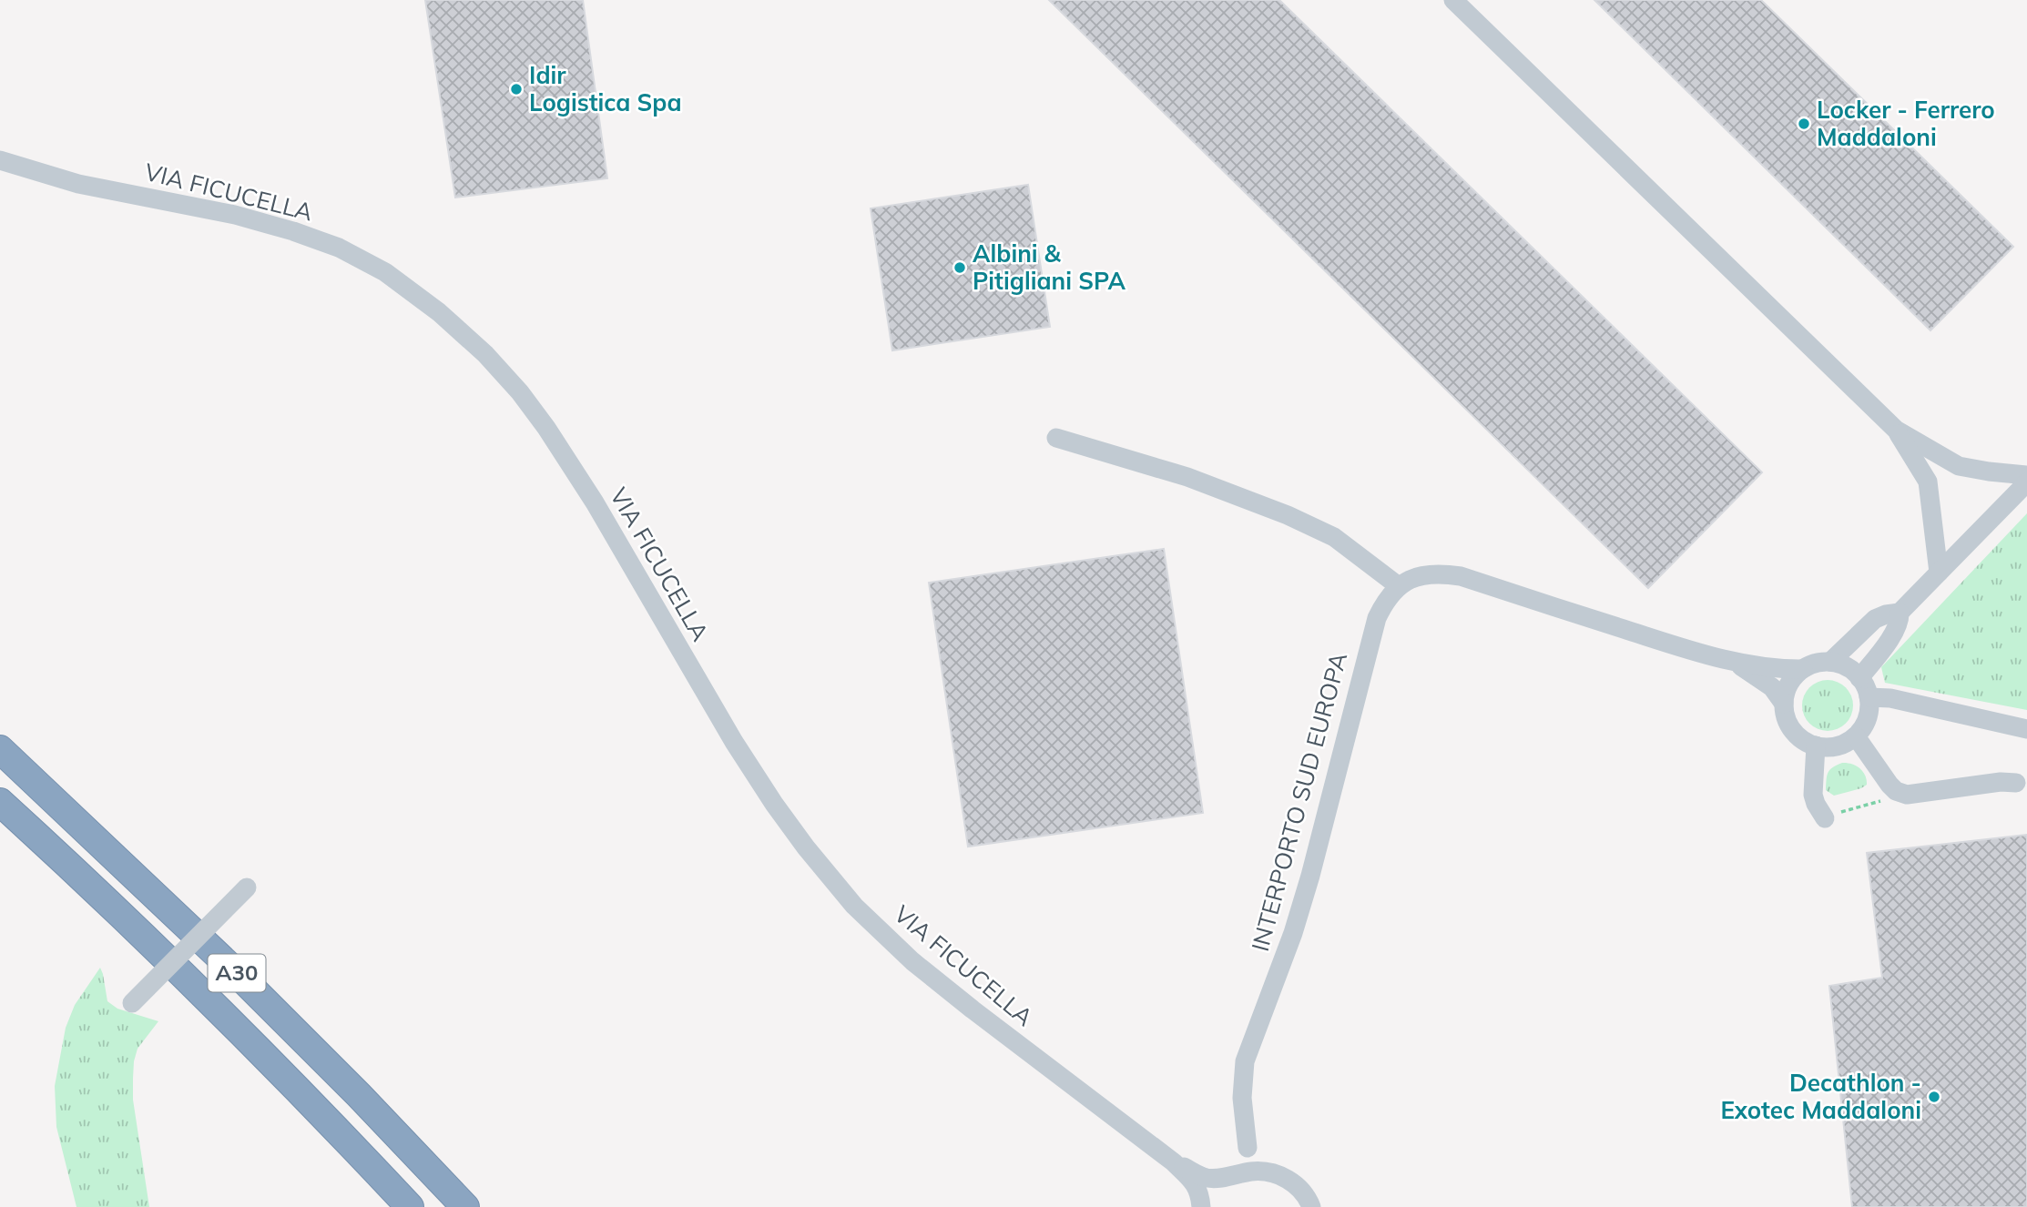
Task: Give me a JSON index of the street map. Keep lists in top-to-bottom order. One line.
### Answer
{"streets":{"highway":["A30"],"street":["VIA FICUCELLA","INTERPORTO SUD EUROPA"]},"places":["Idir Logistica Spa","Locker - Ferrero Maddaloni","Albini & Pitigliani SPA","Decathlon - Exotec Maddaloni"]}
